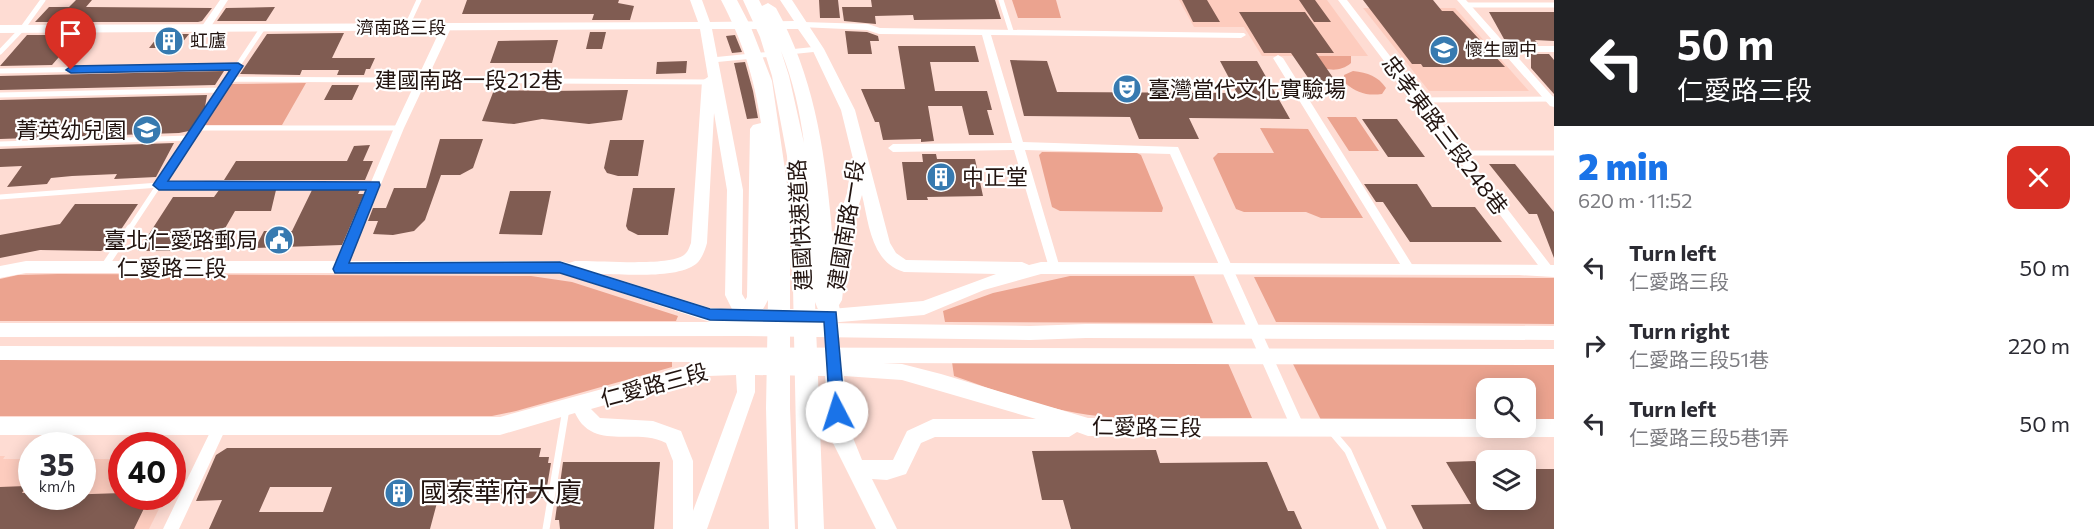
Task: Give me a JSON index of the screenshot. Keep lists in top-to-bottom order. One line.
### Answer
{"streets":{"highway":["建國快速道路"],"main road":["濟南路三段","建國南路一段","仁愛路三段"],"street":["忠孝東路三段248巷"],"lane":["建國南路一段212巷"]},"crossings":[["濟南路三段","建國南路一段"],["建國南路一段212巷","建國南路一段"],["忠孝東路三段248巷","仁愛路三段"],["建國南路一段","仁愛路三段"]],"places":{"building":["虹廬","中正堂","國泰華府大廈"],"school or university":["懷生國中","菁英幼兒園"],"theatre":["臺灣當代文化實驗場"],"public building":["臺北仁愛路郵局"]},"page":{"turn":["50 m","仁愛路三段"],"heading":["2 min","620 m · 11:52"],"list":[{"name":"Turn left","note":"仁愛路三段","value":"50 m"},{"name":"Turn right","note":"仁愛路三段51巷","value":"220 m"},{"name":"Turn left","note":"仁愛路三段5巷1弄","value":"50 m"}],"speed":"35 km/h","limit":"40"}}
